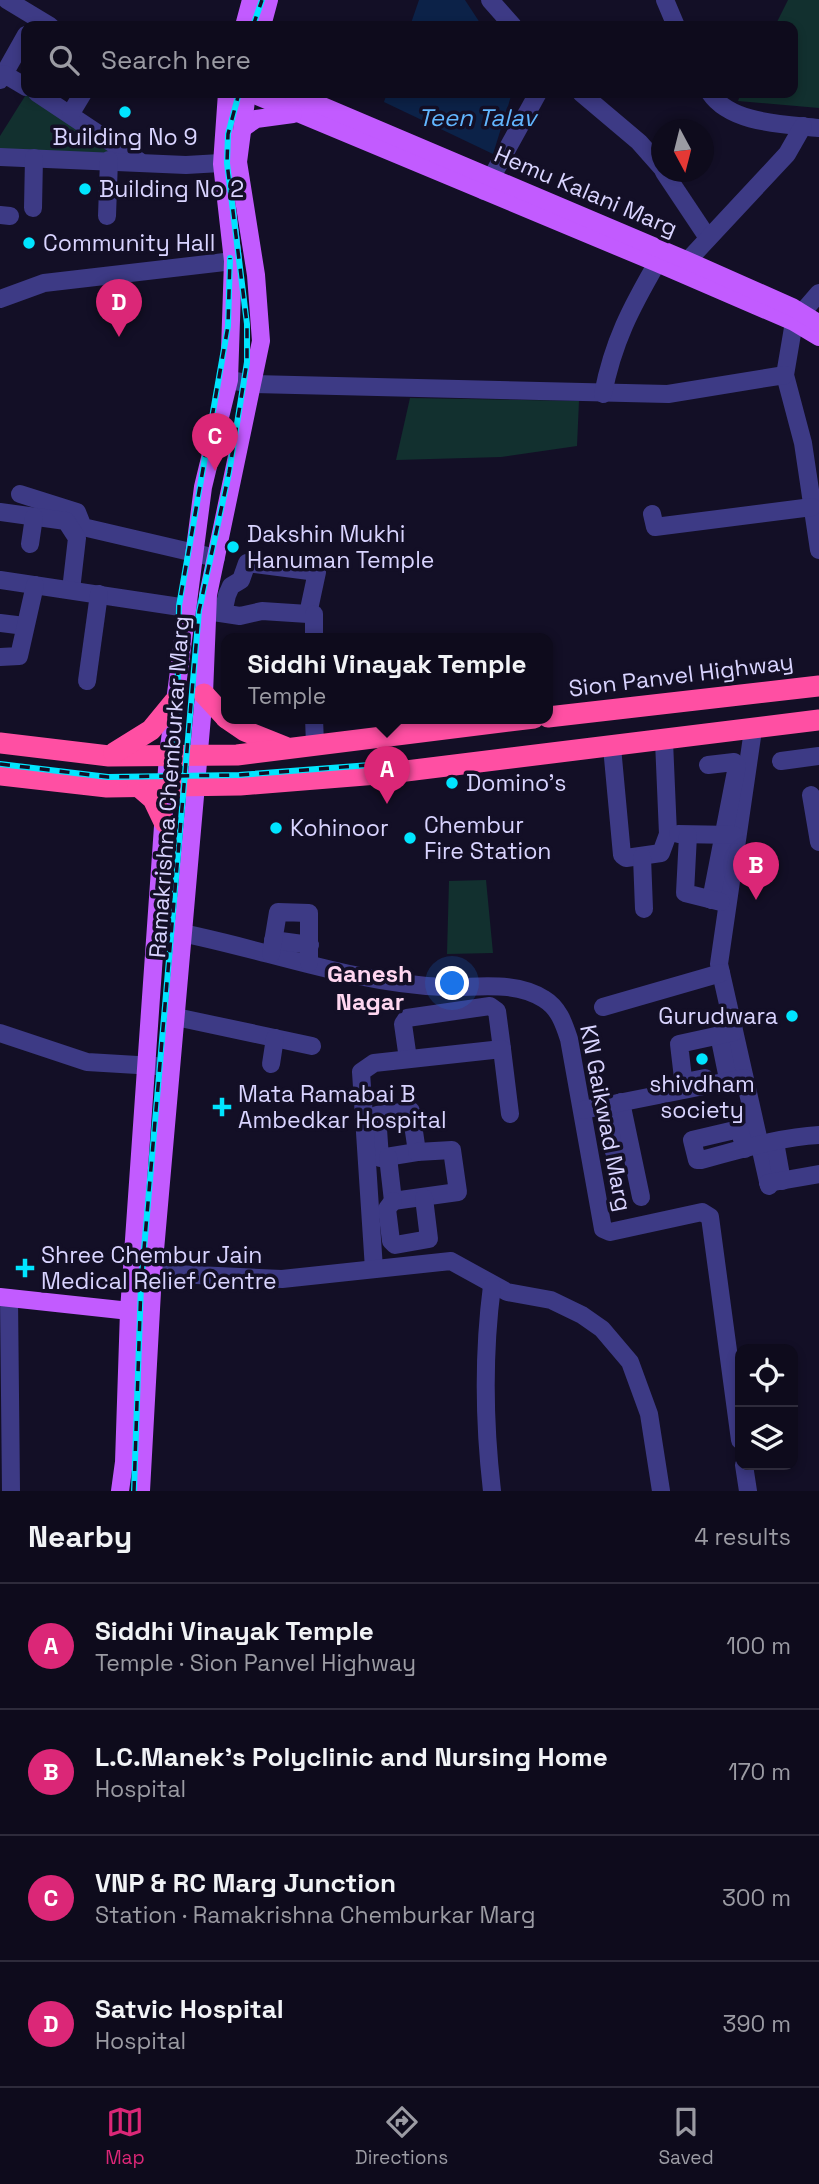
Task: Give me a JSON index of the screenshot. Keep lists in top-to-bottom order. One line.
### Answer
{"streets":{"highway":["Sion Panvel Highway"],"main road":["Hemu Kalani Marg","Ramakrishna Chemburkar Marg"],"street":["KN Gaikwad Marg"]},"crossings":[["Ramakrishna Chemburkar Marg","KN Gaikwad Marg"]],"districts":["Ganesh Nagar"],"water":["Teen Talav"],"places":{"other":["Building No 9","Building No 2","Community Hall","Dakshin Mukhi Hanuman Temple","Domino's","Kohinoor","Chembur Fire Station","Gurudwara","shivdham society"],"health":["Mata Ramabai B Ambedkar Hospital","Shree Chembur Jain Medical Relief Centre"]},"north":"bottom","page":{"search":"Search here","pins":["D","C","A","B"],"popup":["Siddhi Vinayak Temple","Temple"],"heading":["Nearby","4 results"],"list":[{"mark":"A","name":"Siddhi Vinayak Temple","note":"Temple · Sion Panvel Highway","value":"100 m"},{"mark":"B","name":"L.C.Manek's Polyclinic and Nursing Home","note":"Hospital","value":"170 m"},{"mark":"C","name":"VNP & RC Marg Junction","note":"Station · Ramakrishna Chemburkar Marg","value":"300 m"},{"mark":"D","name":"Satvic Hospital","note":"Hospital","value":"390 m"}],"nav":["Map","Directions","Saved"]}}
